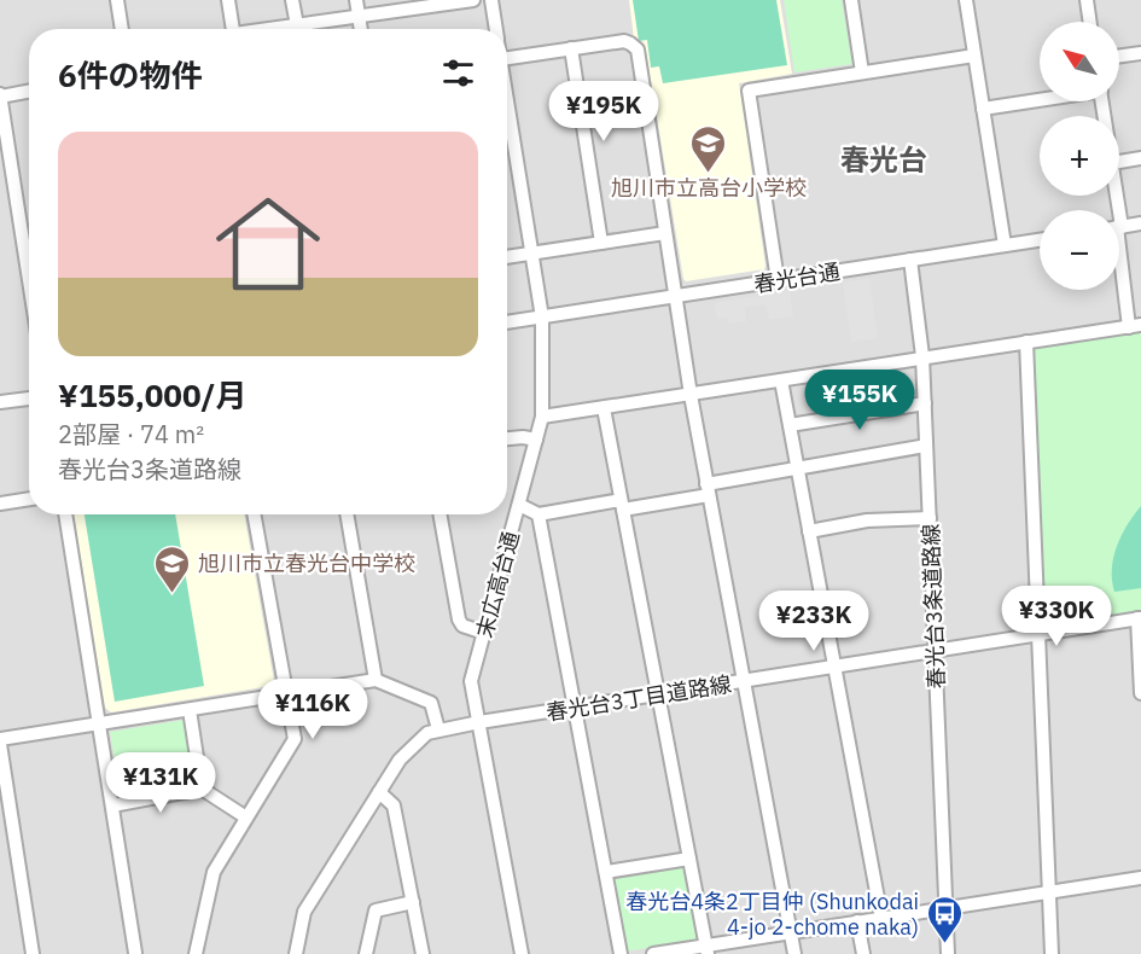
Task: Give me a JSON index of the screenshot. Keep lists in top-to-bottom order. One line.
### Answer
{"streets":{"street":["春光台通","末広高台通","春光台3条道路線","春光台3丁目道路線"]},"crossings":[["春光台通","末広高台通"],["春光台通","春光台3条道路線"],["末広高台通","春光台3丁目道路線"],["春光台3条道路線","春光台3丁目道路線"]],"districts":["春光台"],"places":{"school or university":["旭川市立高台小学校","旭川市立春光台中学校"],"bus stop":["春光台4条2丁目仲 (Shunkodai 4-jo 2-chome naka)"]},"north":"top left","page":{"map_buttons":["+","−"],"heading":"6件の物件","price":["¥195K","¥155K","¥330K","¥233K","¥116K","¥131K"],"list":[{"name":"¥155,000/月","note":"2部屋 · 74 m² · 春光台3条道路線"}]}}
